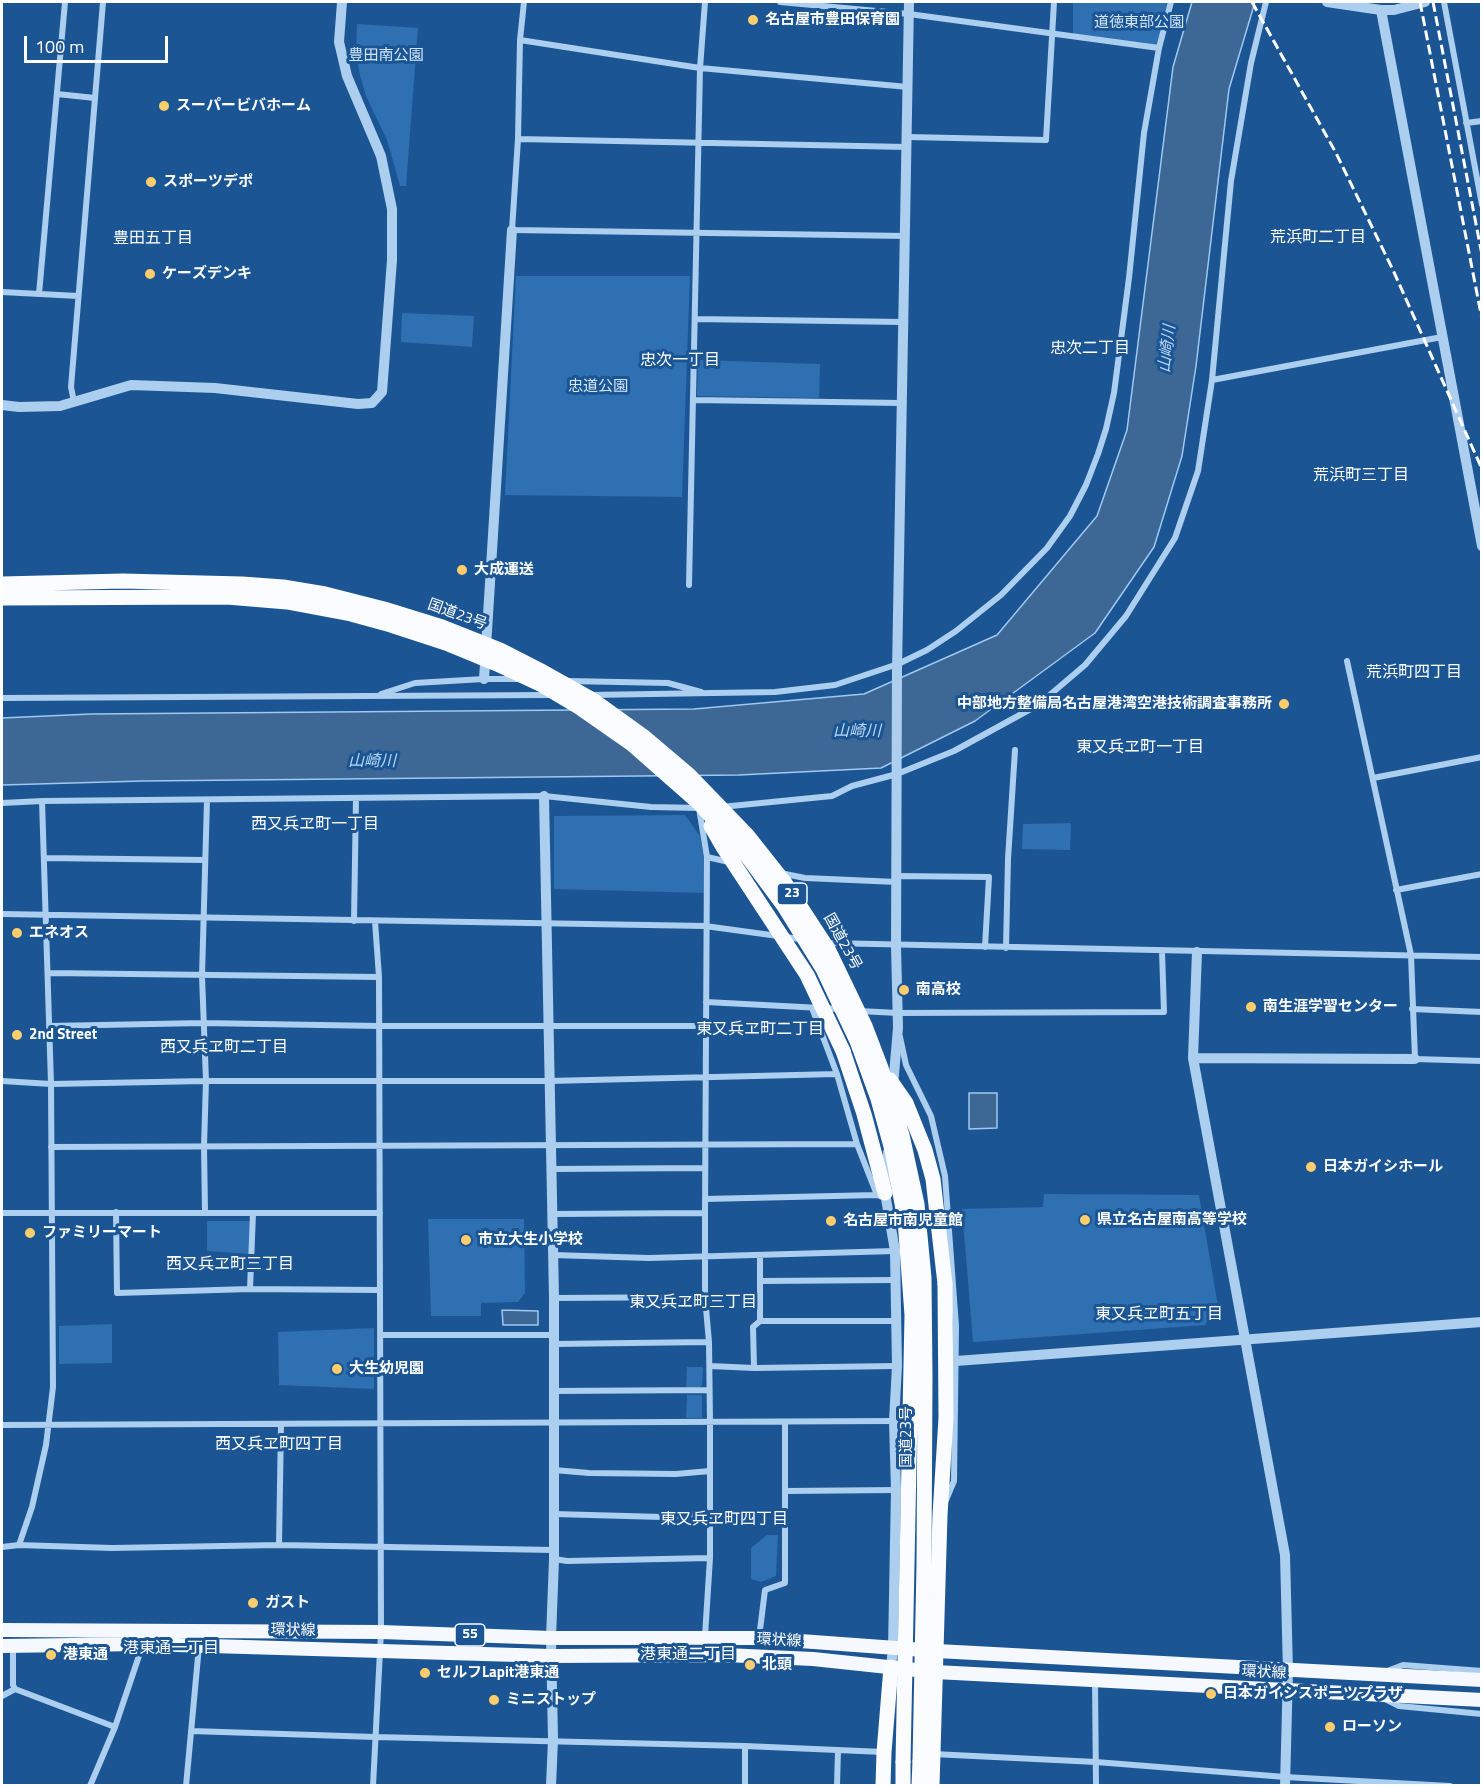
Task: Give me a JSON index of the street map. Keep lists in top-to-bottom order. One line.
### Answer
{"streets":{"highway":["国道23号","23"],"main road":["環状線","55"]},"districts":["荒浜町二丁目","豊田五丁目","忠次二丁目","忠次一丁目","荒浜町三丁目","荒浜町四丁目","東又兵ヱ町一丁目","西又兵ヱ町一丁目","東又兵ヱ町二丁目","西又兵ヱ町二丁目","西又兵ヱ町三丁目","東又兵ヱ町三丁目","東又兵ヱ町五丁目","西又兵ヱ町四丁目","東又兵ヱ町四丁目","港東通一丁目","港東通二丁目"],"water":["山崎川"],"parks":["道徳東部公園","豊田南公園","忠道公園"],"places":["名古屋市豊田保育園","スーパービバホーム","スポーツデポ","ケーズデンキ","大成運送","中部地方整備局名古屋港湾空港技術調査事務所","エネオス","南高校","南生涯学習センター","2nd Street","日本ガイシホール","県立名古屋南高等学校","名古屋市南児童館","ファミリーマート","市立大生小学校","大生幼児園","ガスト","港東通","北頭","セルフLapit港東通","日本ガイシスポーツプラザ","ミニストップ","ローソン"],"scale_bar":"100 m"}
